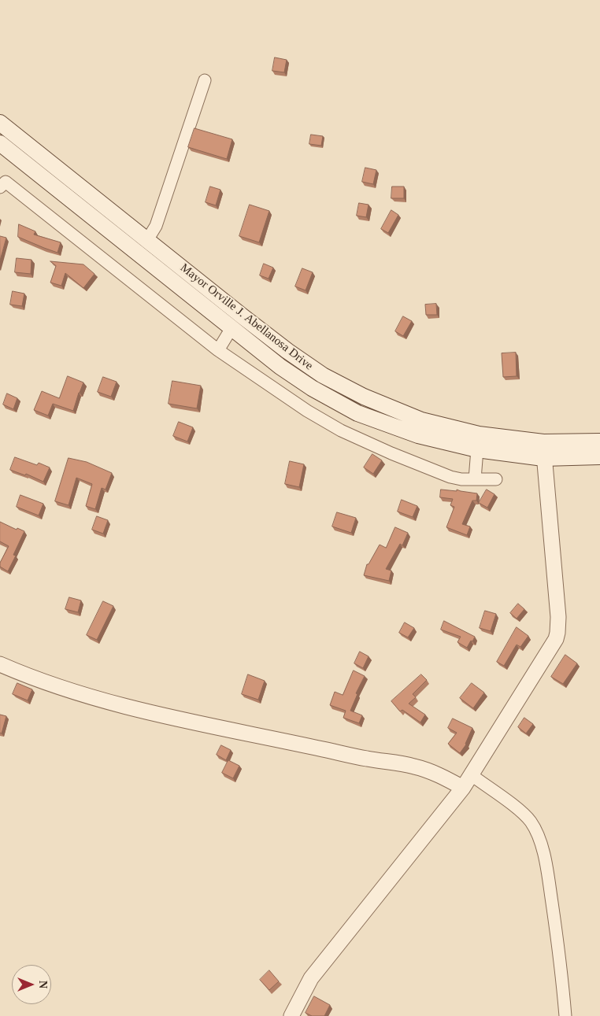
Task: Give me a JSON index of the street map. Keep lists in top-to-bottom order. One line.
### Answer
{"streets":{"main road":["Mayor Orville J. Abellanosa Drive"]},"north":"right"}
